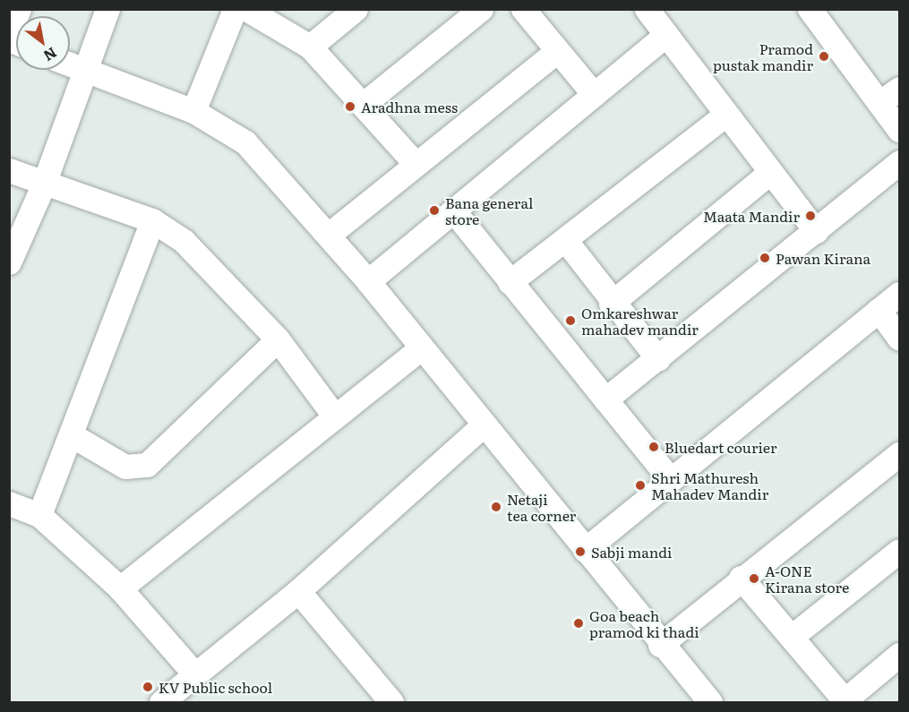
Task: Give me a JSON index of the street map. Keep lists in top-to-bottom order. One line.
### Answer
{"places":["Pramod pustak mandir","Aradhna mess","Bana general store","Maata Mandir","Pawan Kirana","Omkareshwar mahadev mandir","Bluedart courier","Shri Mathuresh Mahadev Mandir","Netaji tea corner","Sabji mandi","A-ONE Kirana store","Goa beach pramod ki thadi","KV Public school"],"north":"bottom right"}
